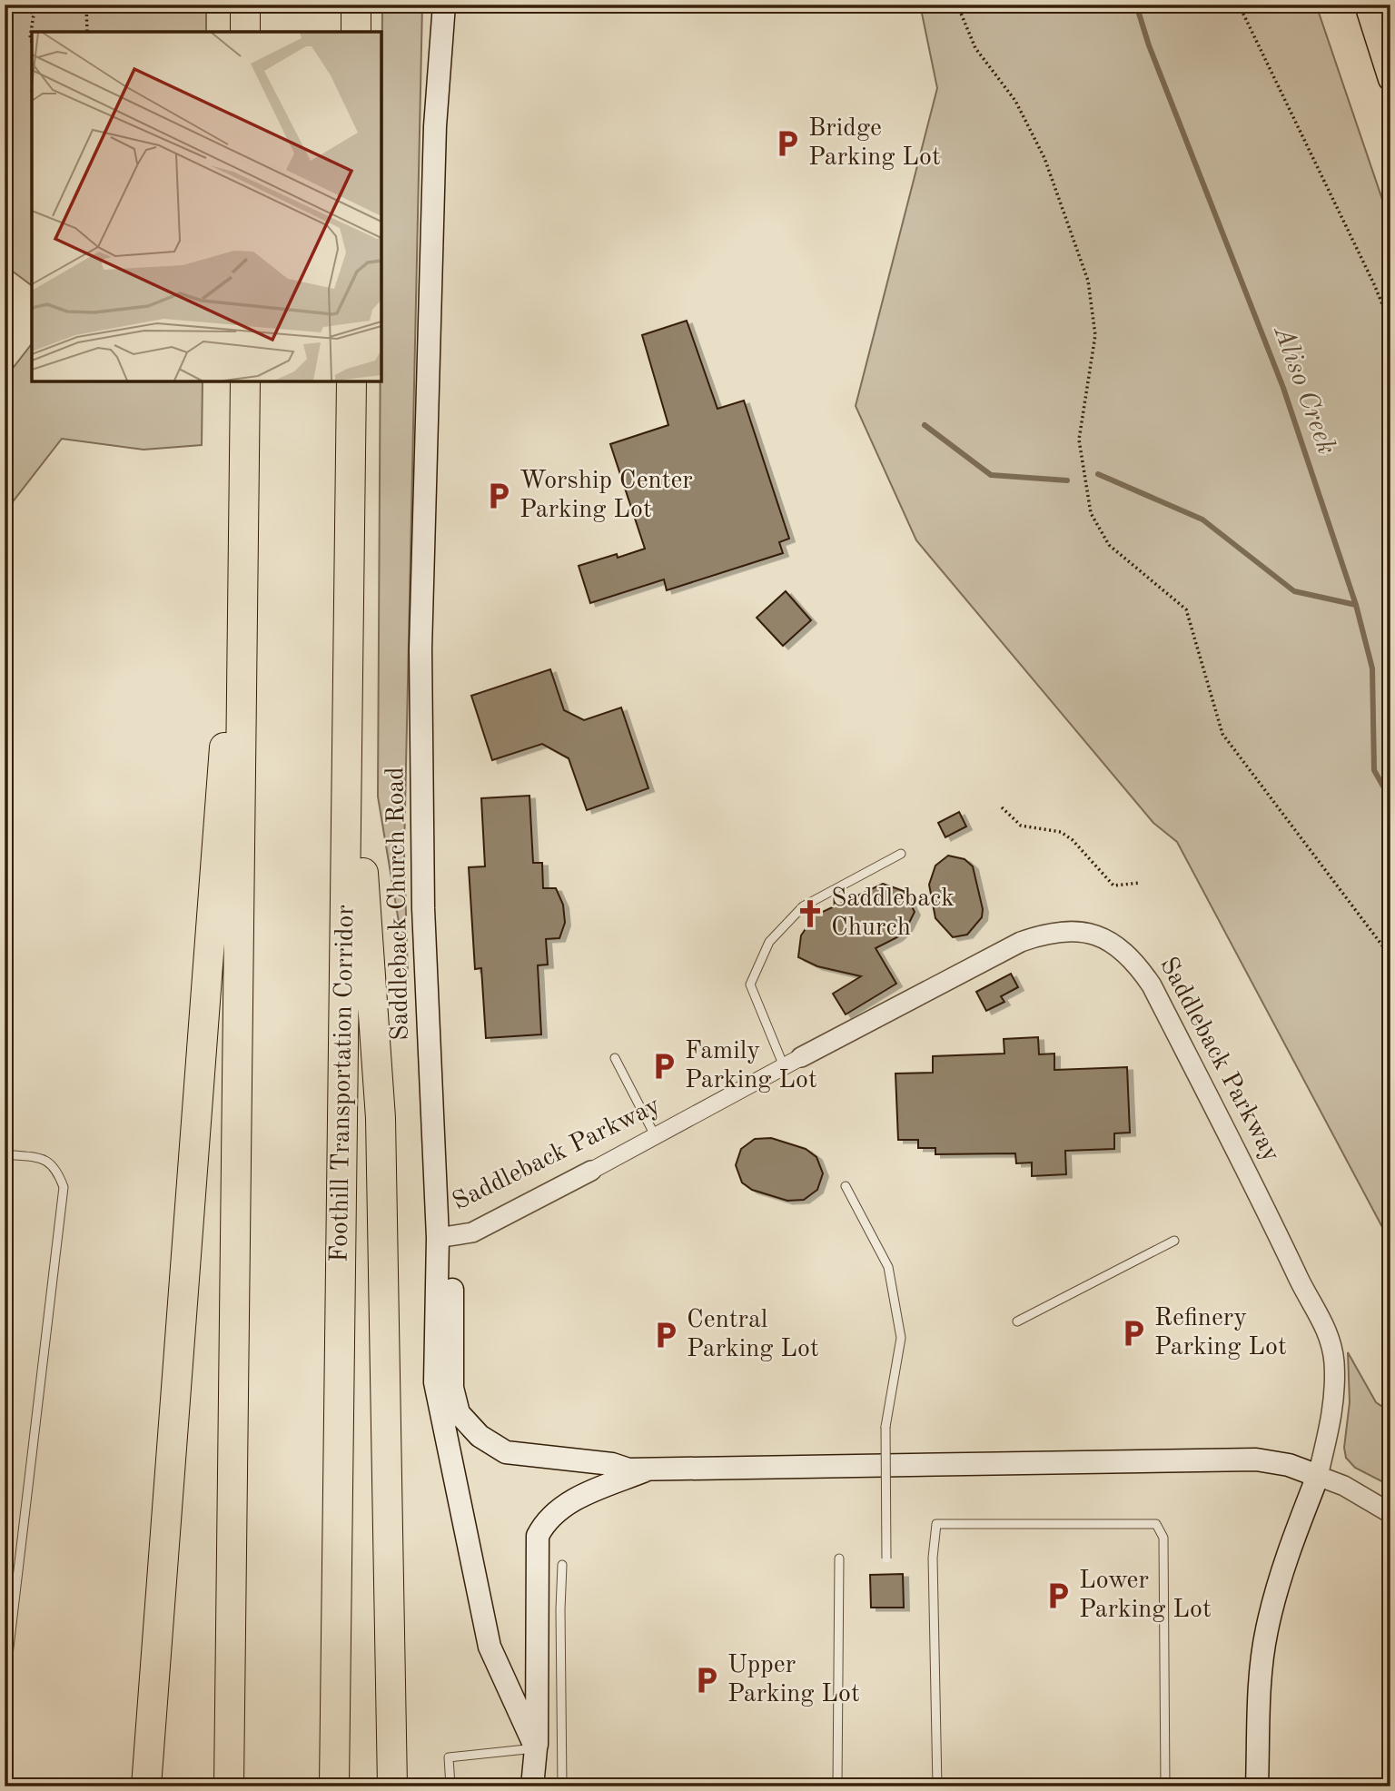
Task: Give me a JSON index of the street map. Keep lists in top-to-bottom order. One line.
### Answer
{"streets":{"highway":["Foothill Transportation Corridor"],"main road":["Saddleback Church Road","Saddleback Parkway"]},"crossings":[["Saddleback Church Road","Saddleback Parkway"]],"water":["Aliso Creek"],"places":{"parking":["Bridge Parking Lot","Worship Center Parking Lot","Family Parking Lot","Refinery Parking Lot","Central Parking Lot","Lower Parking Lot","Upper Parking Lot"],"church":["Saddleback Church"]}}
